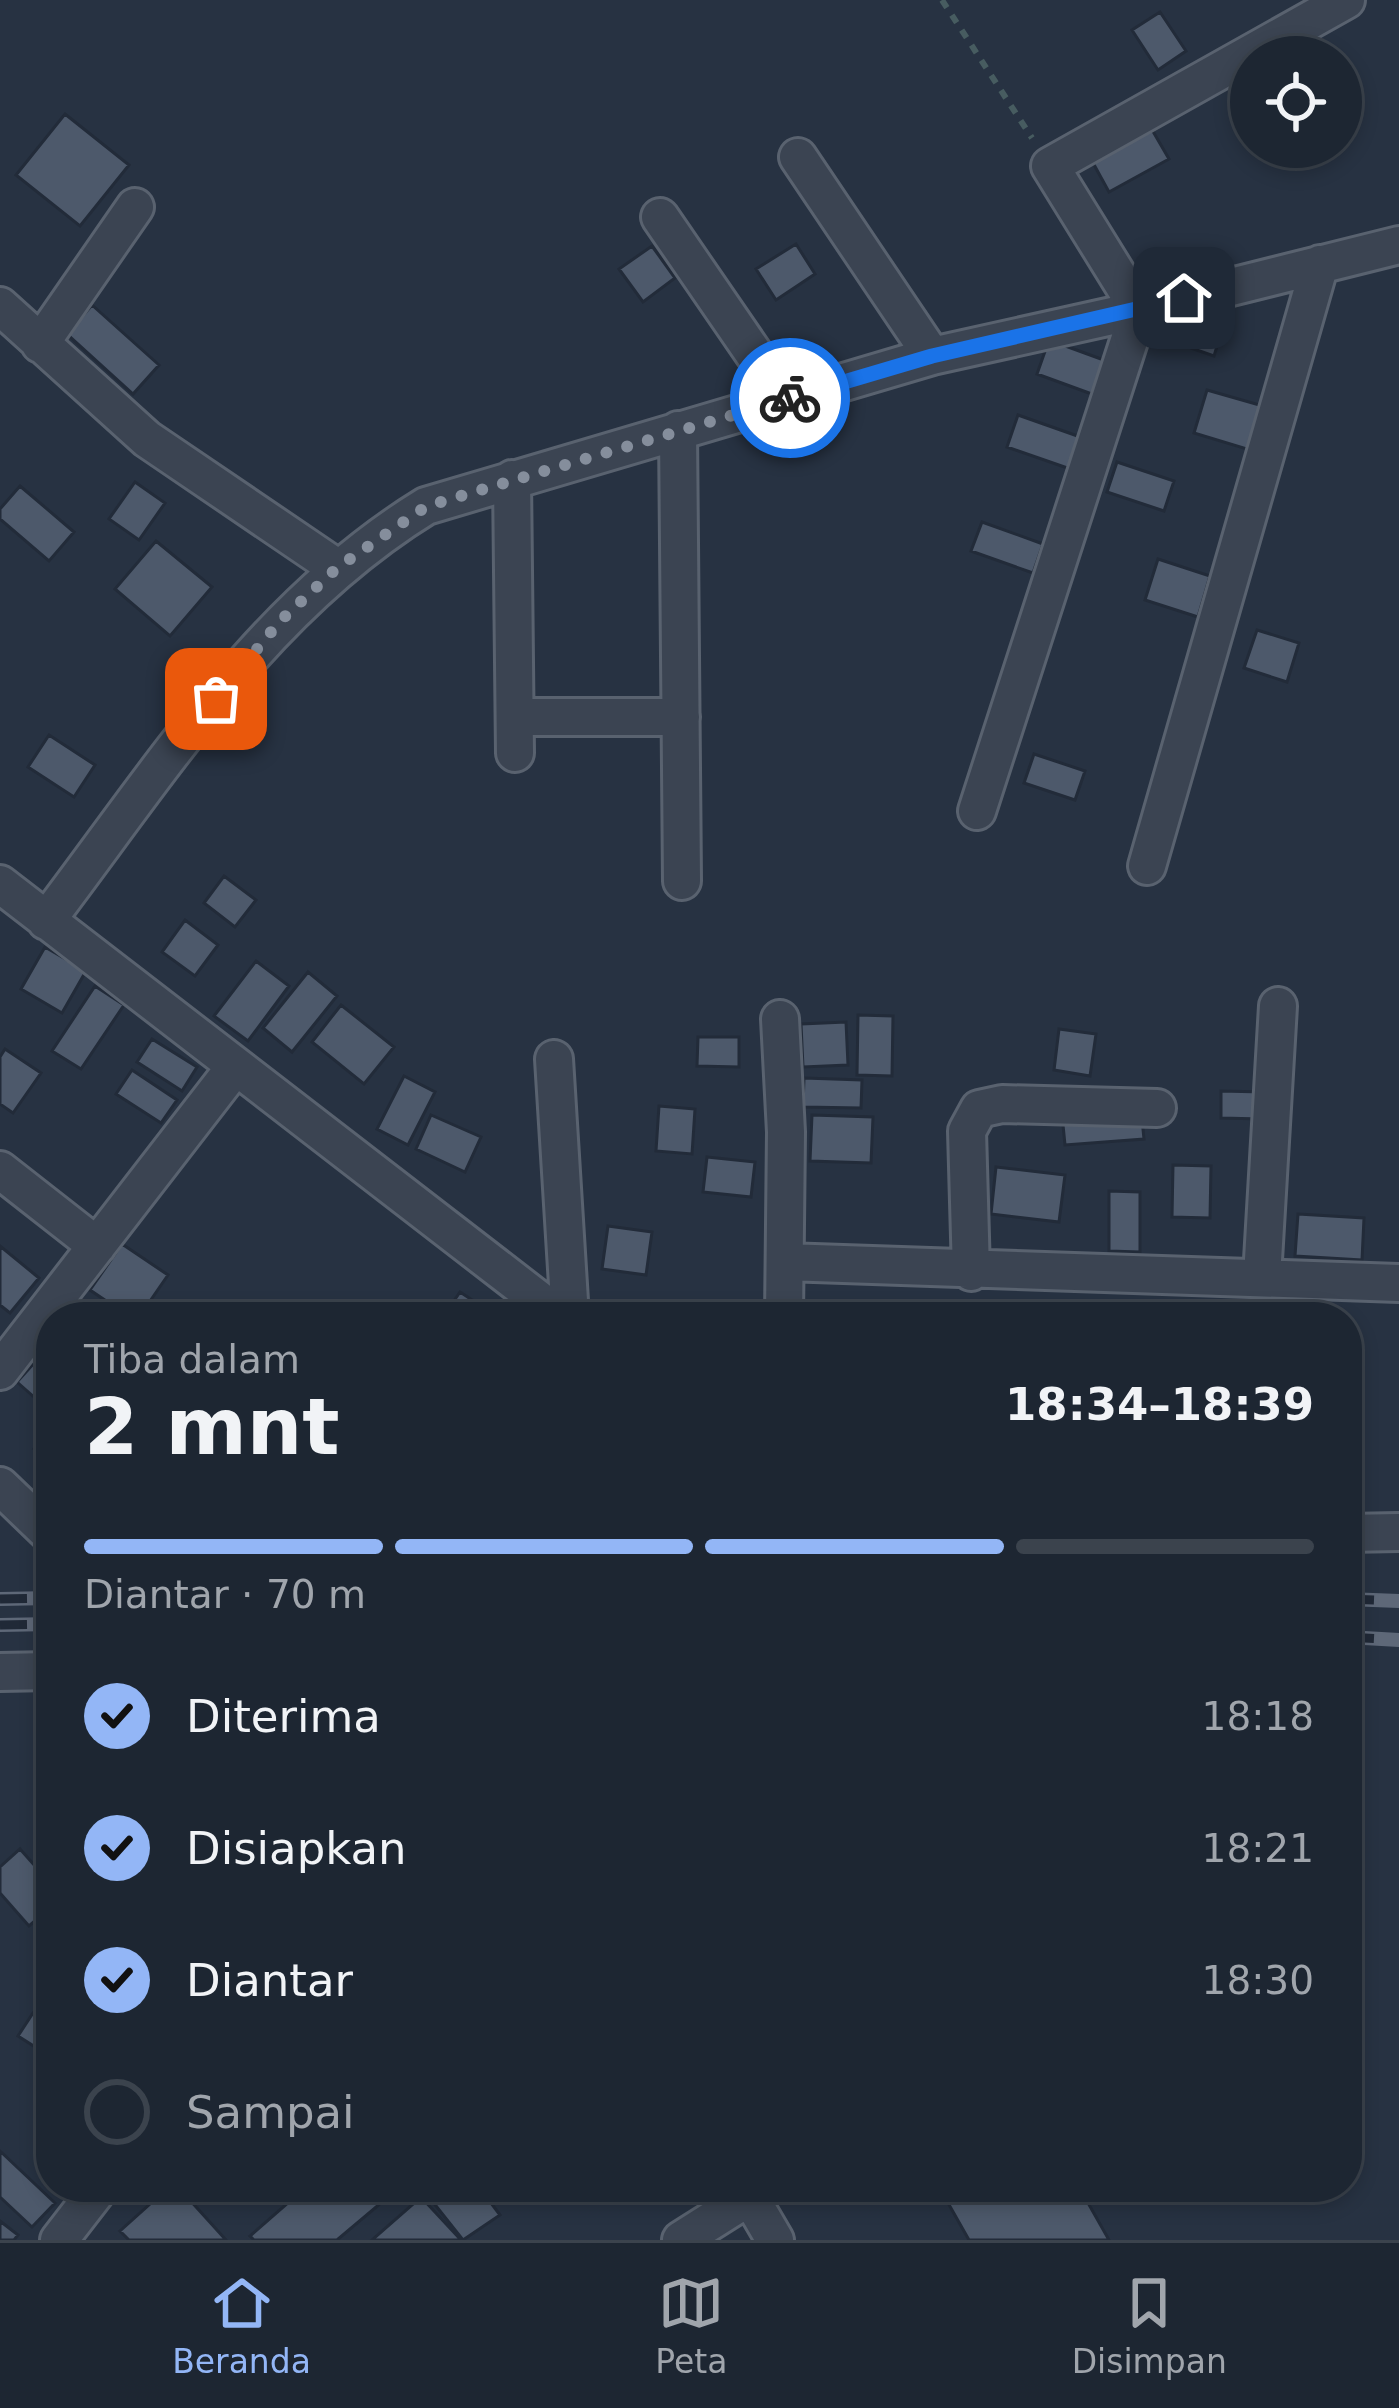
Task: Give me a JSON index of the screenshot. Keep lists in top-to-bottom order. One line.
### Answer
{"page":{"heading":["2 mnt","Tiba dalam","18:34–18:39"],"bar":"Diantar · 70 m","list":[["Diterima","18:18"],["Disiapkan","18:21"],["Diantar","18:30"],"Sampai"],"tabs":["Beranda","Peta","Disimpan"]}}
